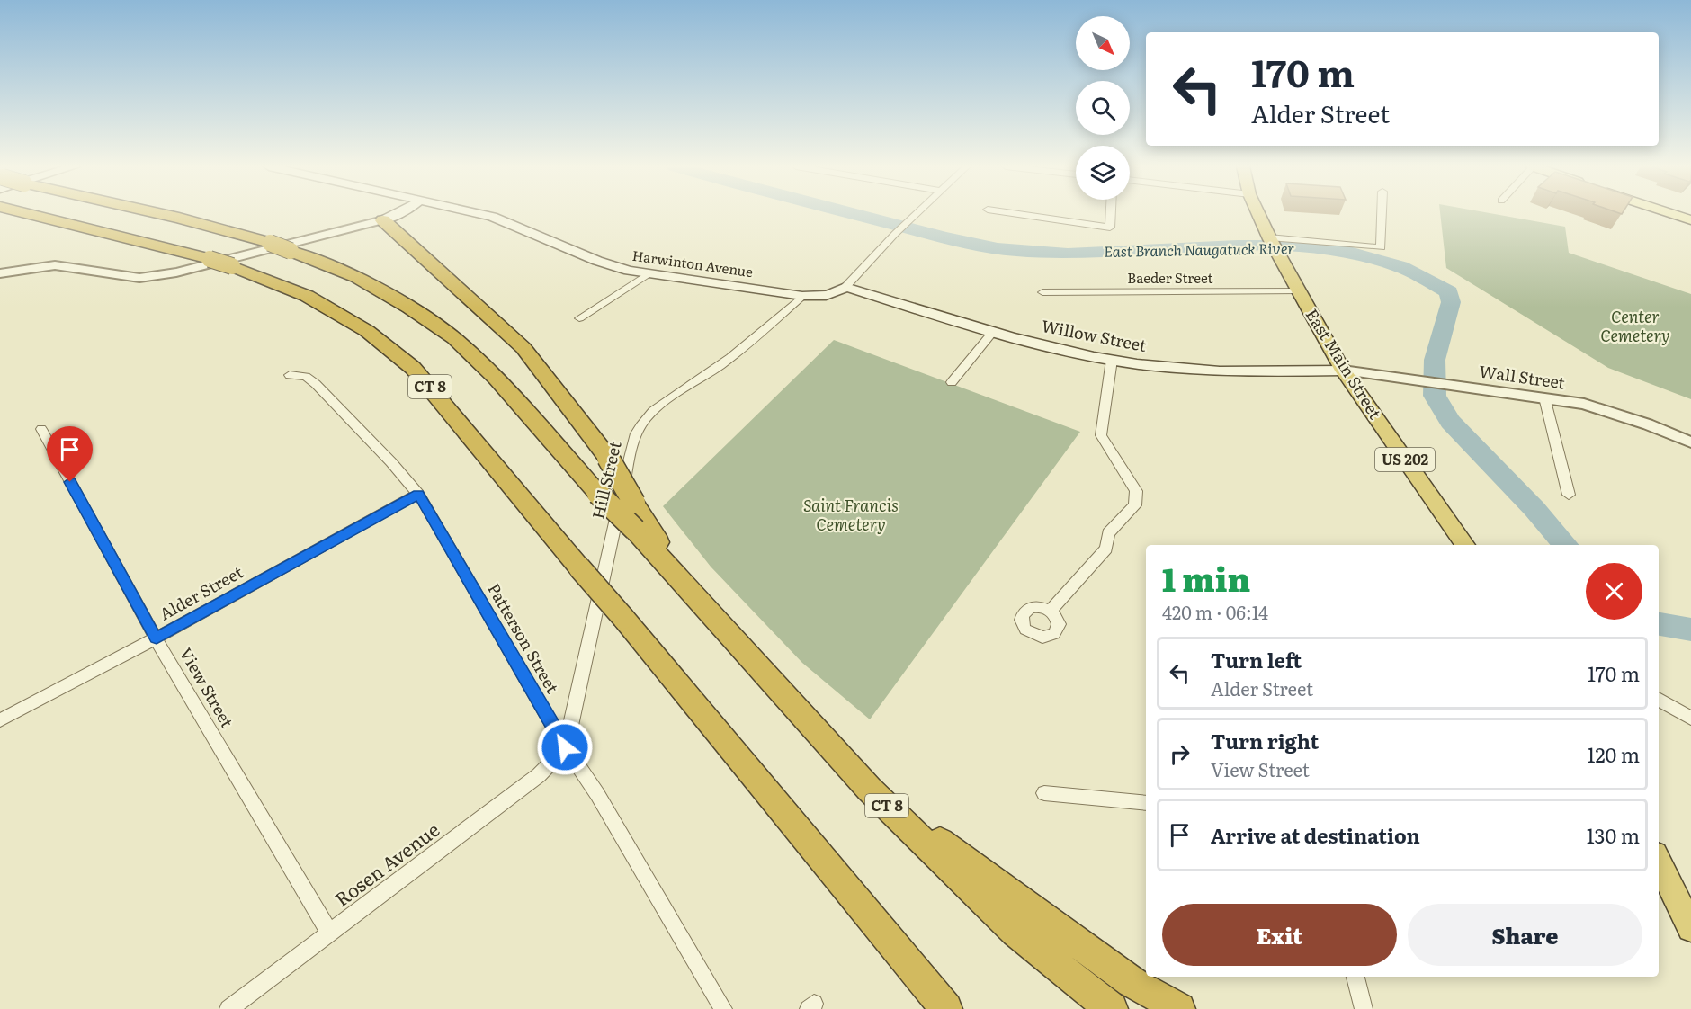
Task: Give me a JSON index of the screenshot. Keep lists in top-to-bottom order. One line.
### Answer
{"streets":{"highway":["East Main Street","CT 8","US 202"],"main road":["Harwinton Avenue","Willow Street"],"street":["Baeder Street","Wall Street","Hill Street","Alder Street","Patterson Street","View Street","Rosen Avenue"]},"crossings":[["Harwinton Avenue","Willow Street"],["Harwinton Avenue","Hill Street"],["Baeder Street","East Main Street"],["Willow Street","East Main Street"],["Willow Street","Wall Street"],["East Main Street","Wall Street"],["Hill Street","Patterson Street"],["Hill Street","Rosen Avenue"],["Alder Street","Patterson Street"],["Alder Street","View Street"],["Patterson Street","Rosen Avenue"],["View Street","Rosen Avenue"]],"water":["East Branch Naugatuck River"],"parks":["Center Cemetery","Saint Francis Cemetery"],"north":"bottom right","page":{"turn":["170 m","Alder Street"],"heading":["1 min","420 m · 06:14"],"list":[{"name":"Turn left","note":"Alder Street","value":"170 m"},{"name":"Turn right","note":"View Street","value":"120 m"},{"name":"Arrive at destination","value":"130 m"}],"buttons":["Exit","Share"]}}
